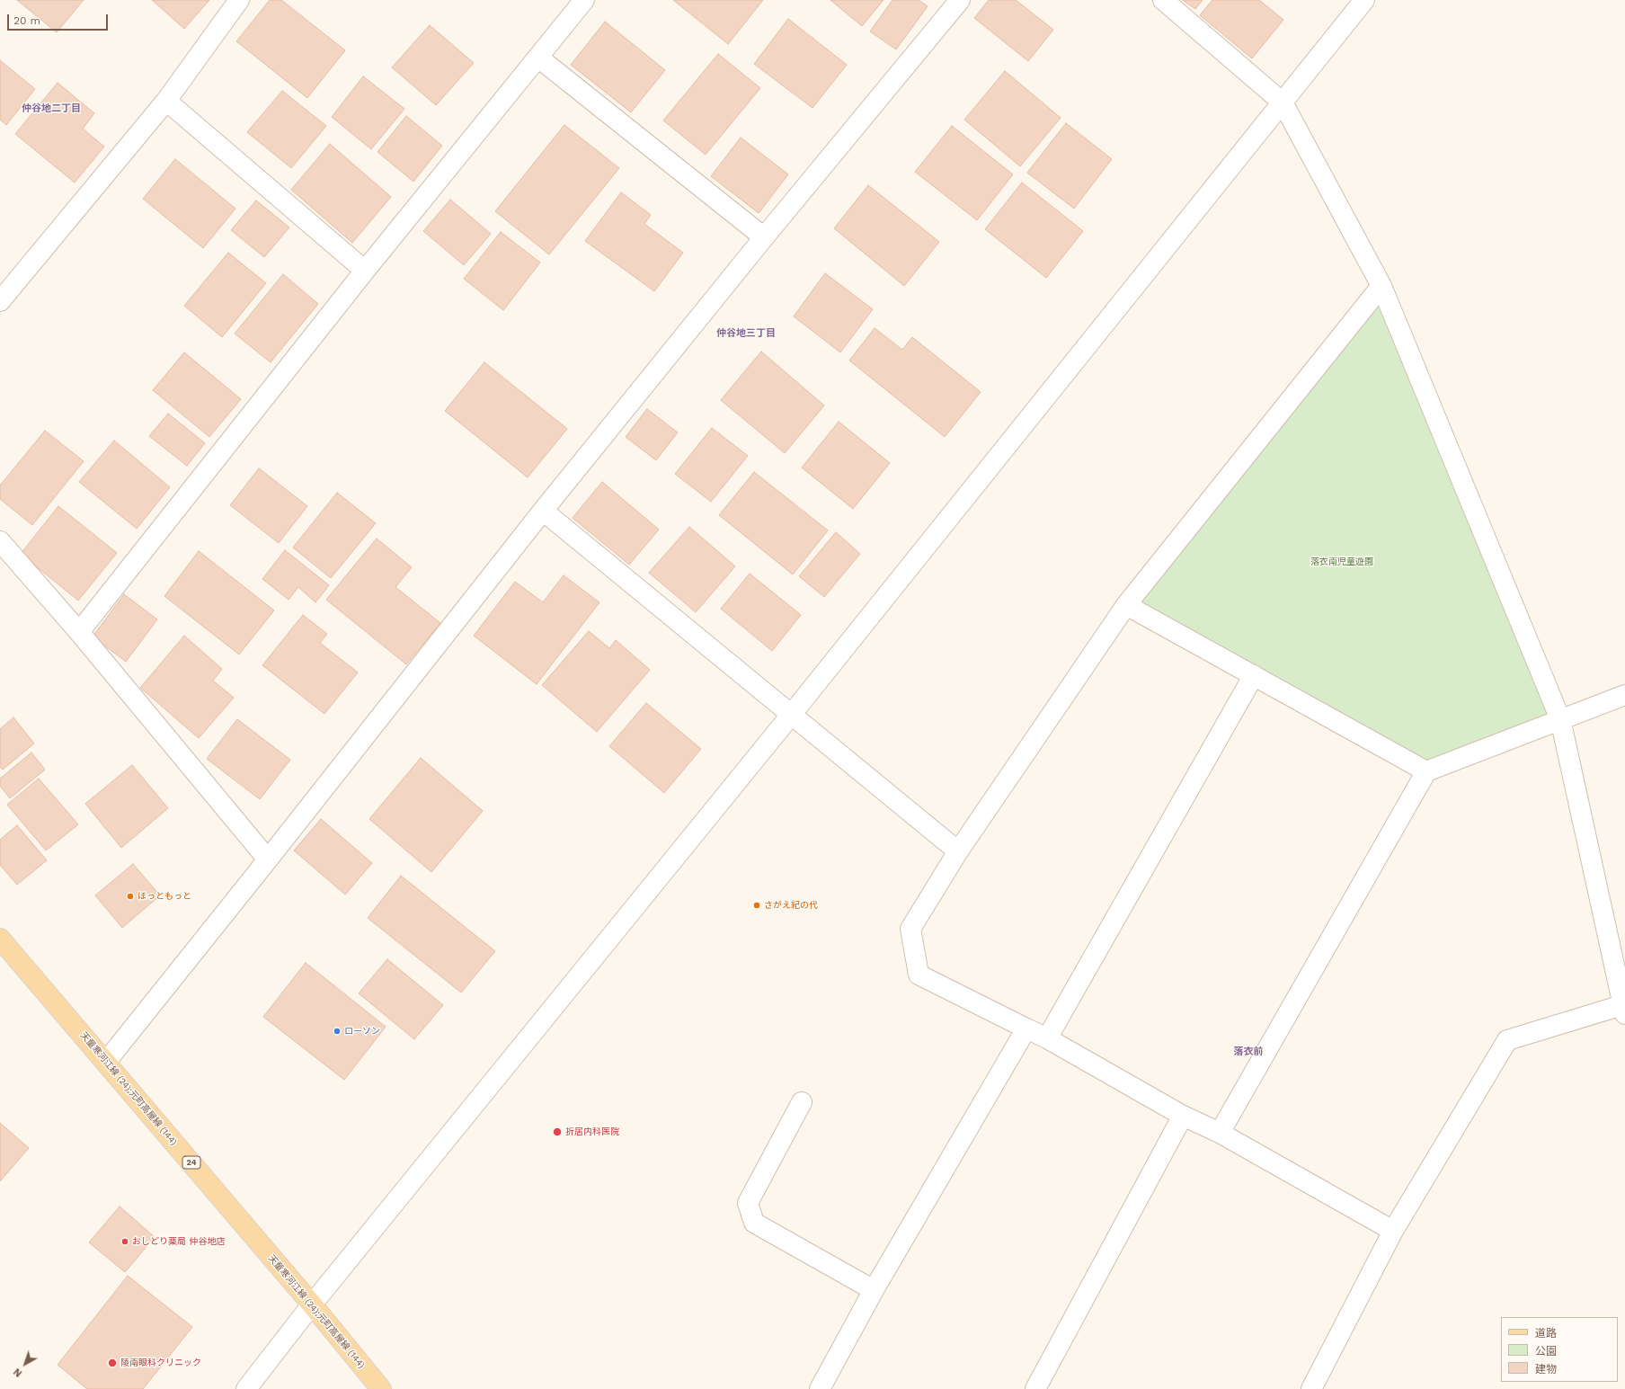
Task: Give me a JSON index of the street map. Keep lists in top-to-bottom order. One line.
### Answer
{"streets":{"main road":["天童寒河江線 (24);元町高屋線 (144)","24"]},"districts":["仲谷地二丁目","仲谷地三丁目","落衣前"],"parks":["落衣南児童遊園"],"places":["ほっともっと","さがえ紀の代","ローソン","折居内科医院","おしどり薬局 仲谷地店","陵南眼科クリニック"],"legend":["道路","公園","建物"],"scale_bar":"20 m","north":"bottom left"}
